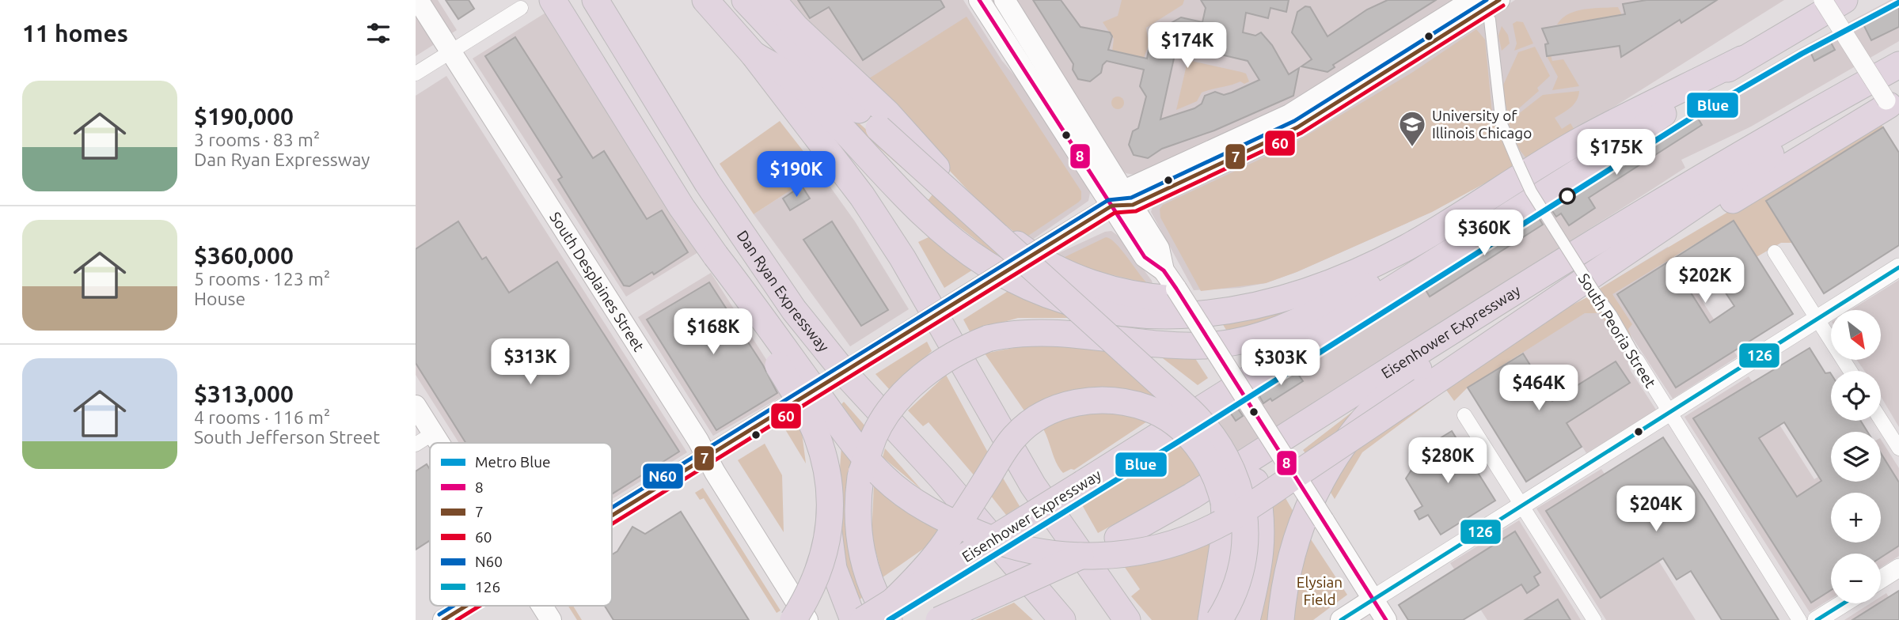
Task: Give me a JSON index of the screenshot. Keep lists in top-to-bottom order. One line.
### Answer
{"streets":{"highway":["Dan Ryan Expressway","Eisenhower Expressway"],"main road":["South Desplaines Street"],"street":["South Peoria Street"]},"parks":["Elysian Field"],"places":{"school or university":["University of Illinois Chicago"]},"lines":["transit line 8","transit line 7","transit line N60","metro line Blue","transit line 60","transit line 126"],"legend":["Metro Blue","8","7","60","N60","126"],"north":"bottom right","page":{"heading":"11 homes","price":["$174K","$175K","$190K","$360K","$202K","$168K","$313K","$303K","$464K","$280K","$204K"],"list":[{"name":"$190,000","note":"3 rooms · 83 m² · Dan Ryan Expressway"},{"name":"$360,000","note":"5 rooms · 123 m² · House"},{"name":"$313,000","note":"4 rooms · 116 m² · South Jefferson Street"}],"map_buttons":["+","−"]}}
